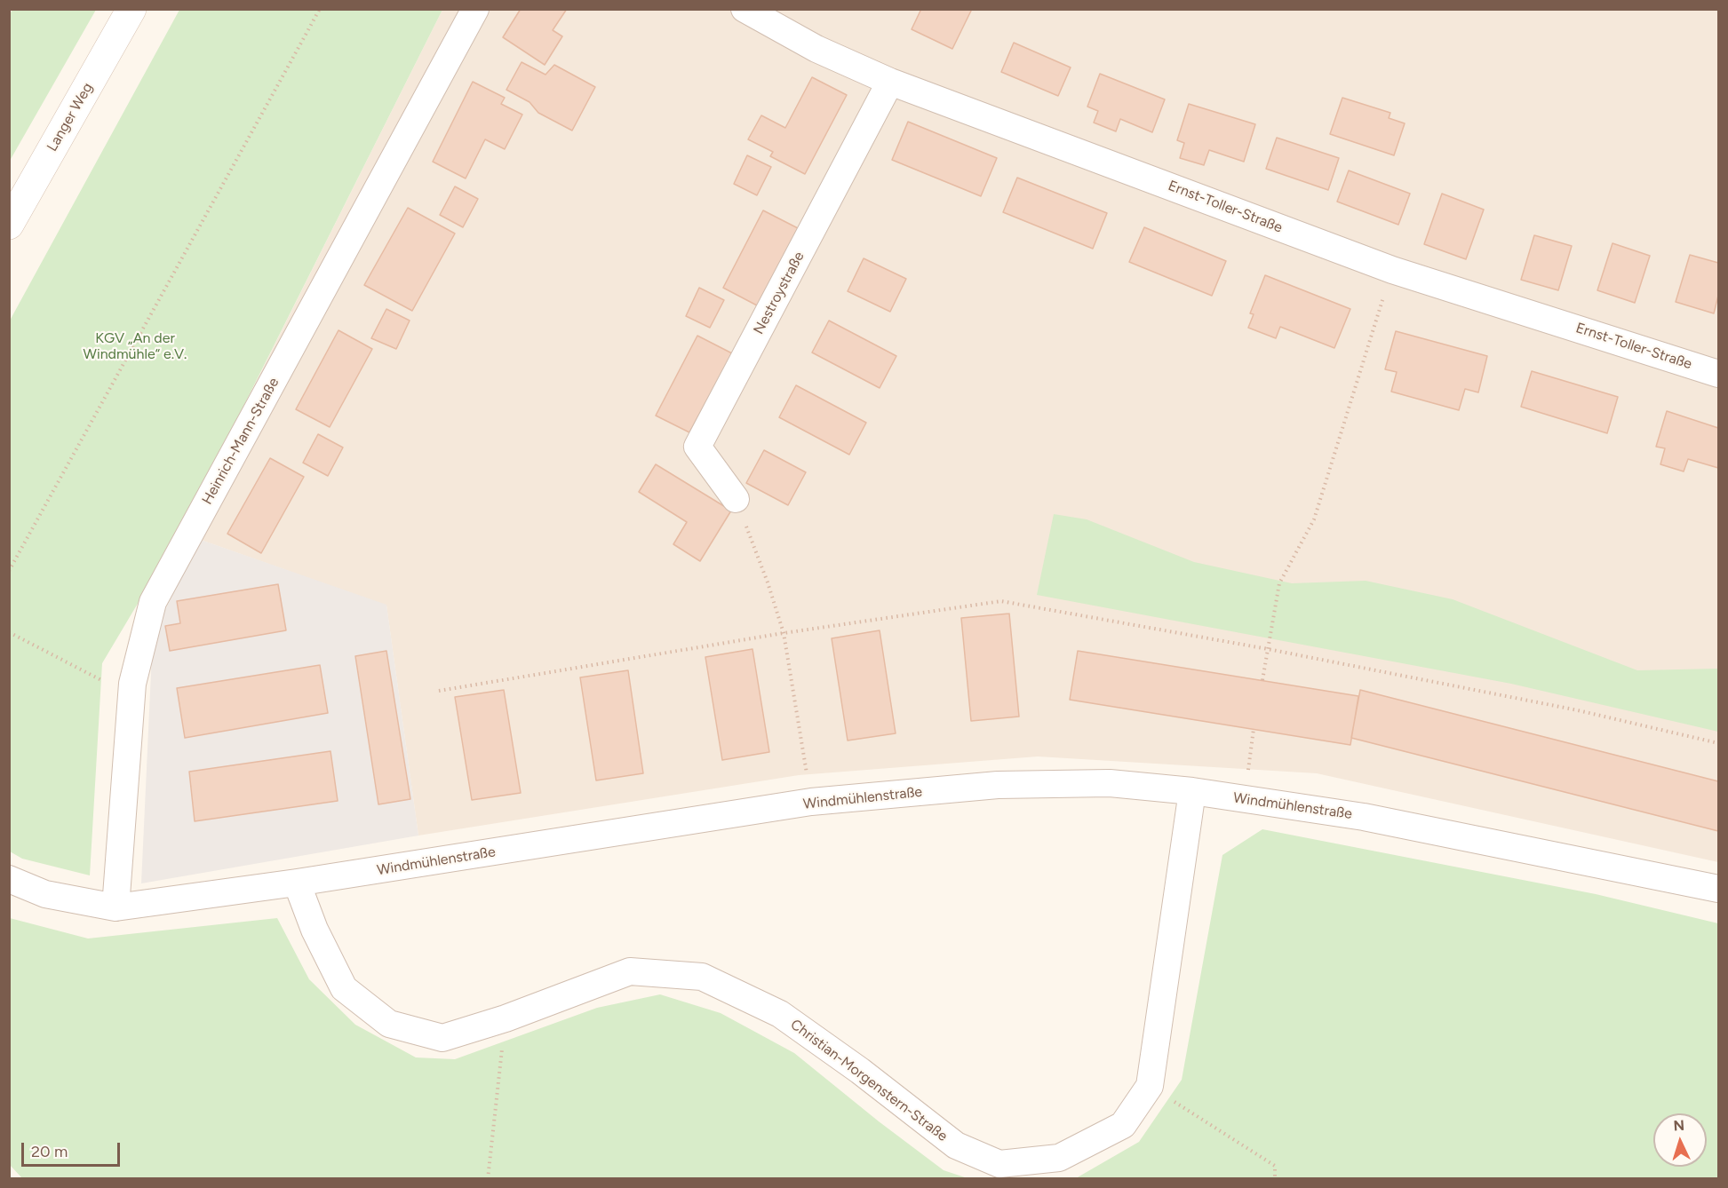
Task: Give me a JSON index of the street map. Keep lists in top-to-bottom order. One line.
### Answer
{"streets":{"main road":["Langer Weg"],"street":["Ernst-Toller-Straße","Nestroystraße","Heinrich-Mann-Straße","Windmühlenstraße","Christian-Morgenstern-Straße"]},"crossings":[["Ernst-Toller-Straße","Nestroystraße"],["Heinrich-Mann-Straße","Windmühlenstraße"],["Windmühlenstraße","Christian-Morgenstern-Straße"]],"parks":["KGV „An der Windmühle“ e.V."],"scale_bar":"20 m","north":"top"}
